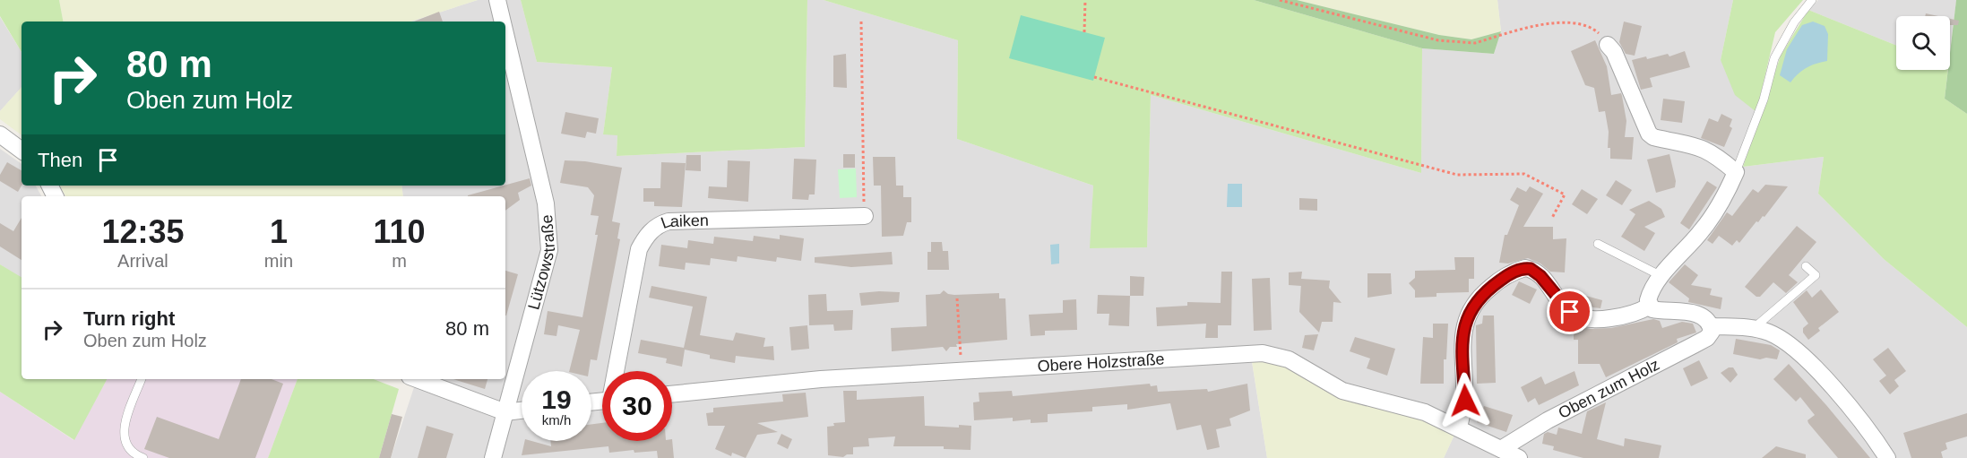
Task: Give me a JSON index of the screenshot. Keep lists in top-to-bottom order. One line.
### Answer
{"streets":{"street":["Laiken","Lützowstraße","Obere Holzstraße","Oben zum Holz"]},"crossings":[["Obere Holzstraße","Oben zum Holz"]],"page":{"turn":["80 m","Oben zum Holz"],"then":"Then","eta":["12:35","Arrival","1","min","110","m"],"list":[{"name":"Turn right","note":"Oben zum Holz","value":"80 m"}],"speed":"19 km/h","limit":"30"}}
